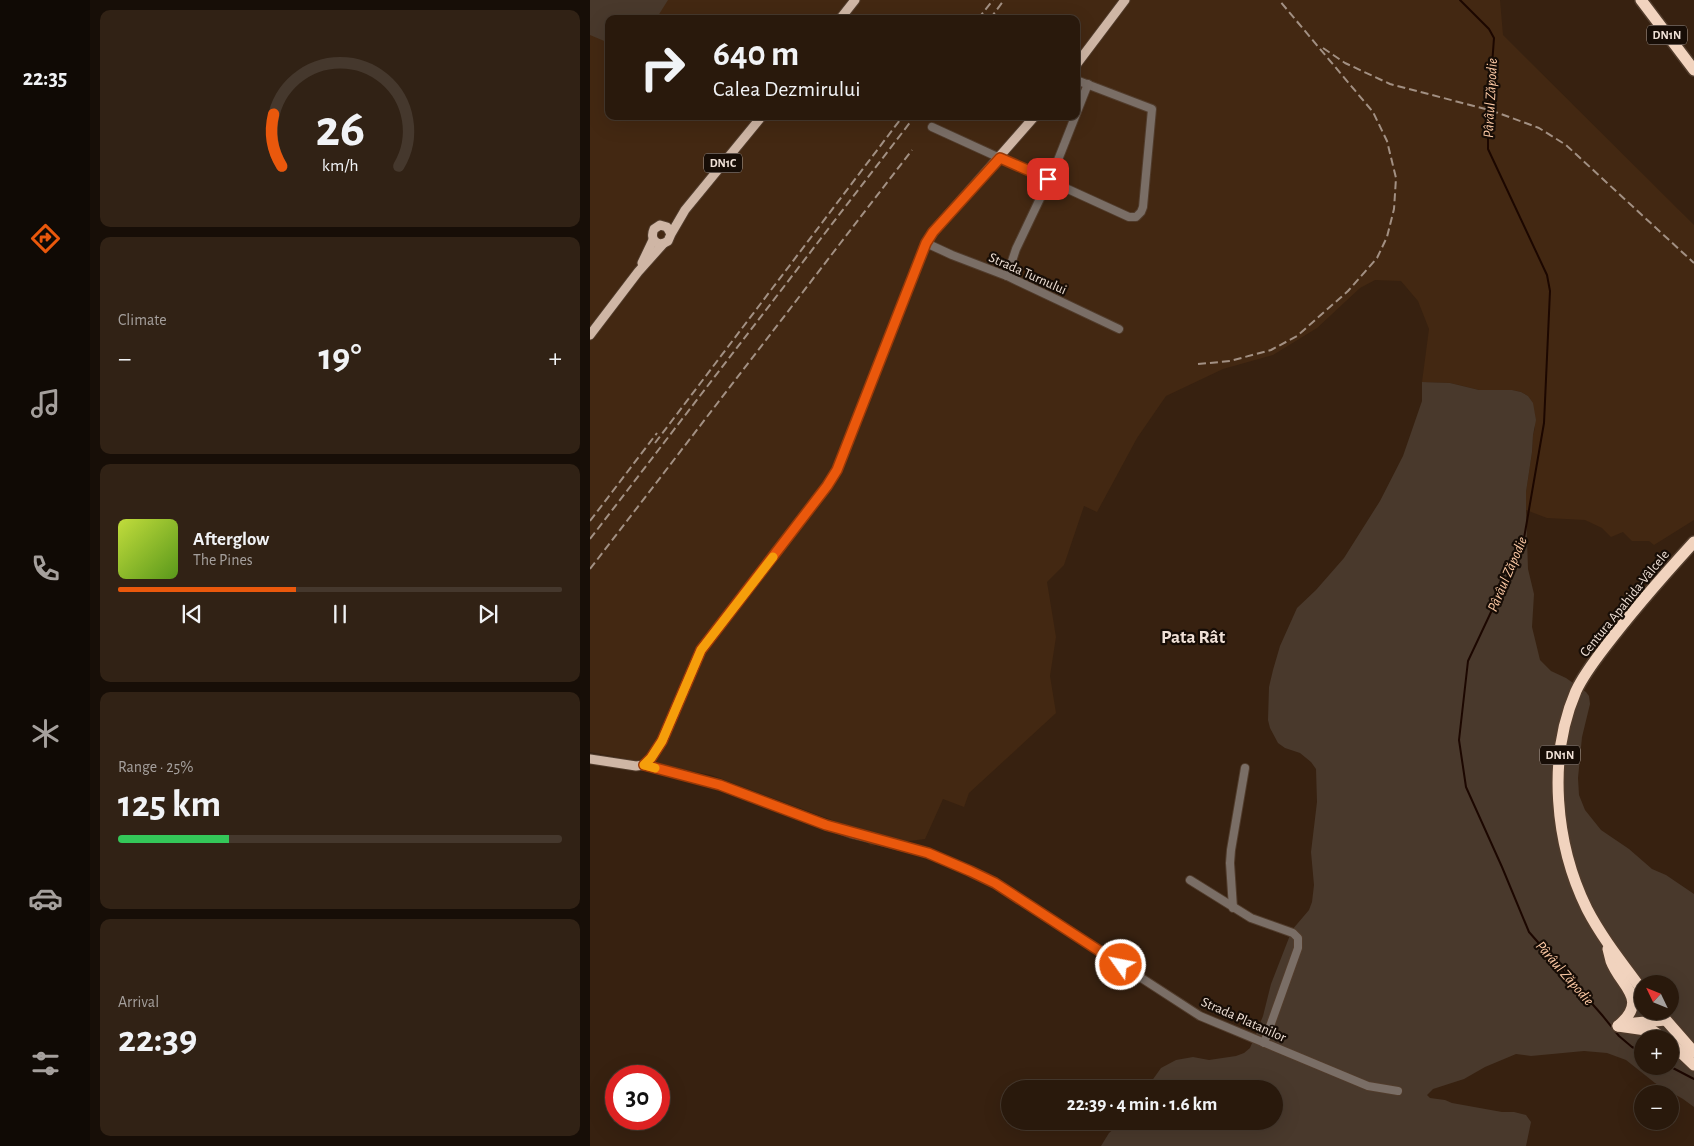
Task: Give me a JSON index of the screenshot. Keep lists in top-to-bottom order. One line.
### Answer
{"streets":{"highway":["DN1N","Centura Apahida-Vâlcele"],"main road":["DN1C","Strada Platanilor"],"street":["Strada Turnului"]},"crossings":[["DN1N","Centura Apahida-Vâlcele"]],"districts":["Pata Rât"],"water":["Pârâul Zăpodie"],"north":"top left","page":{"tabs":"22:35","turn":["640 m","Calea Dezmirului"],"tile":["Climate",["Range · 25%","125 km"],["Arrival","22:39"]],"heat":["−","19°","+"],"song":["Afterglow","The Pines"],"map_buttons":["+","−"],"limit":"30","trip":"22:39 · 4 min · 1.6 km","gauge":["26","km/h"]}}
